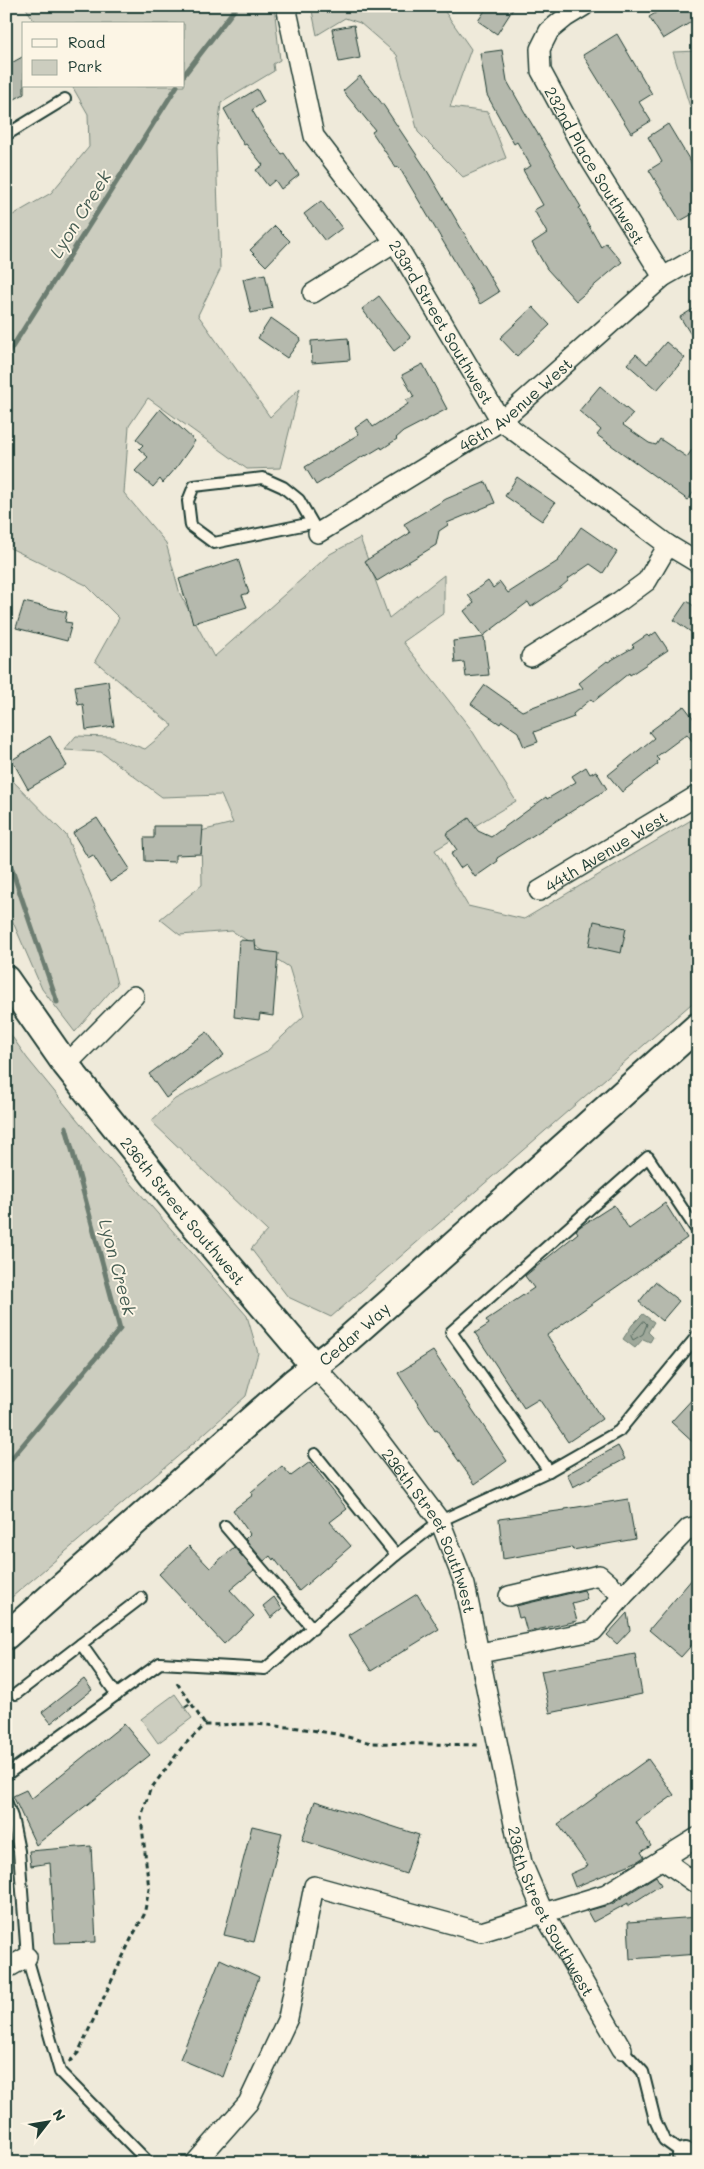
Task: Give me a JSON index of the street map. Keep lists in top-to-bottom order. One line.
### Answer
{"streets":{"main road":["236th Street Southwest","Cedar Way"],"street":["232nd Place Southwest","233rd Street Southwest","46th Avenue West","44th Avenue West"]},"crossings":[["232nd Place Southwest","46th Avenue West"],["233rd Street Southwest","46th Avenue West"],["236th Street Southwest","Cedar Way"]],"water":["Lyon Creek"],"legend":["Road","Park"],"north":"top right"}
